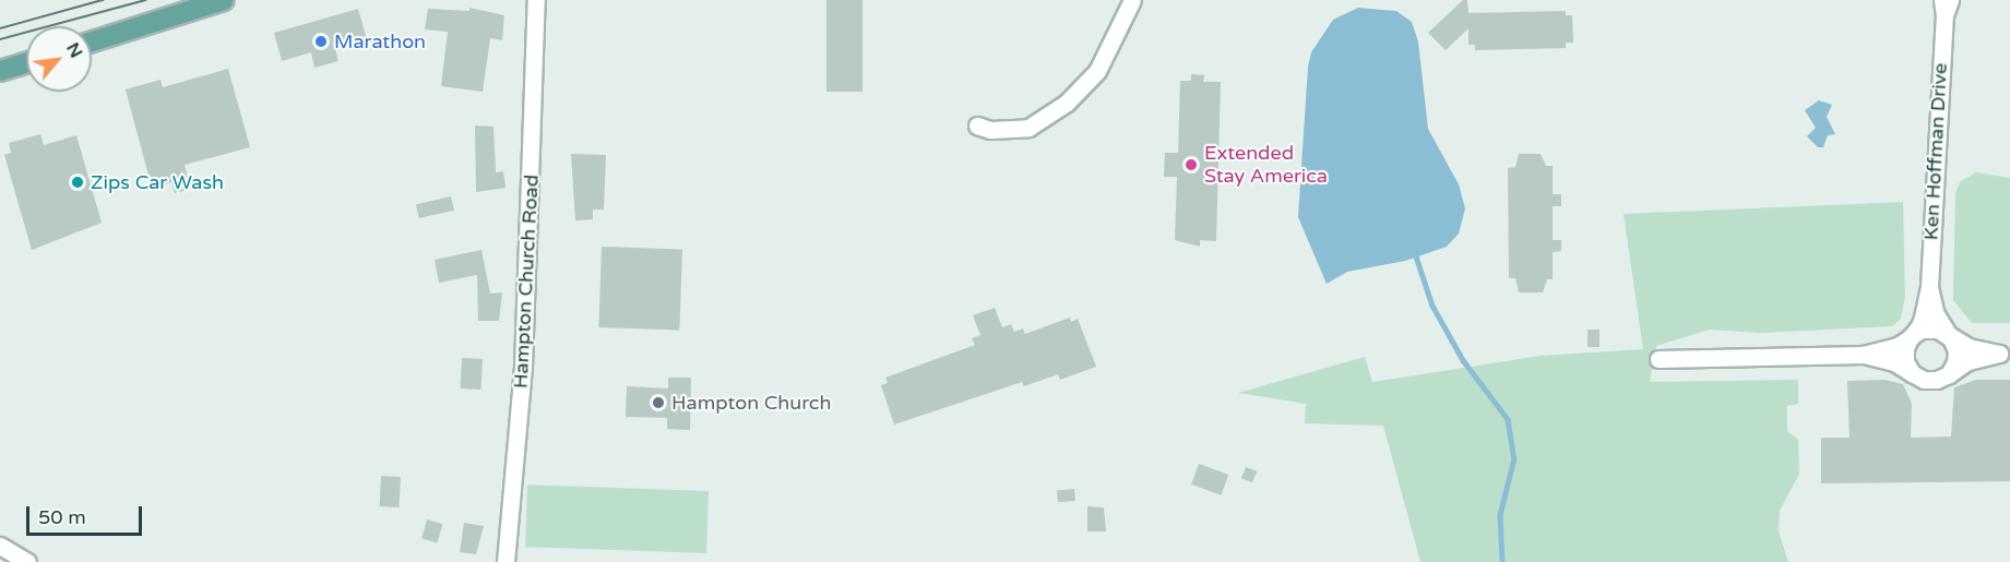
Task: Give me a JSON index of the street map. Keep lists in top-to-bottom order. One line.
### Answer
{"streets":{"street":["Ken Hoffman Drive","Hampton Church Road"]},"places":["Marathon","Extended Stay America","Zips Car Wash","Hampton Church"],"scale_bar":"50 m","north":"top right"}
